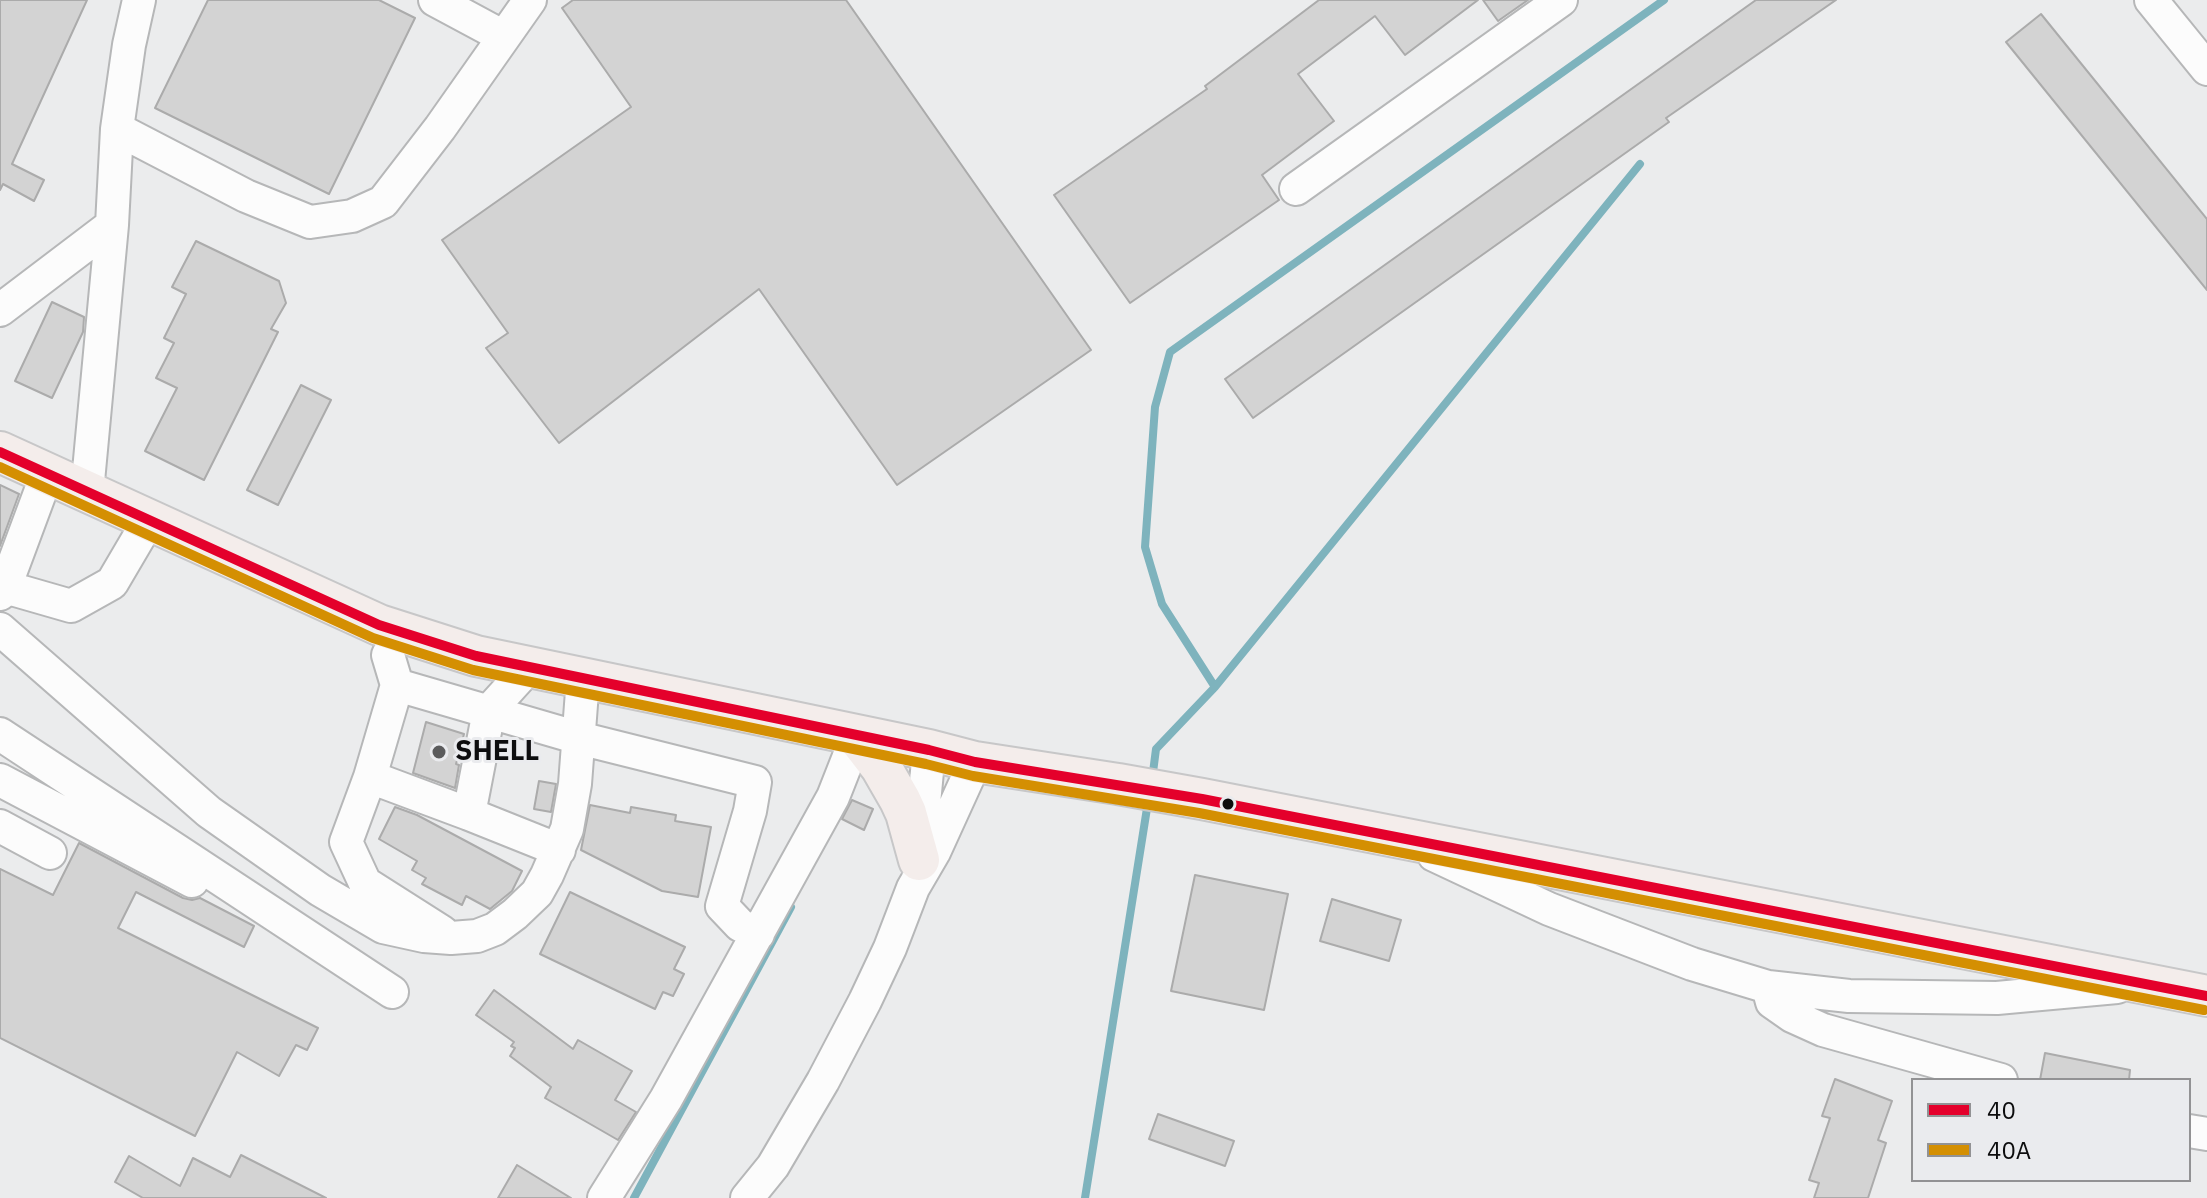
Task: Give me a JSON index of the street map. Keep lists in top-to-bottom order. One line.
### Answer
{"places":["SHELL"],"lines":["transit line 40","transit line 40Α"],"legend":["40","40Α"]}
